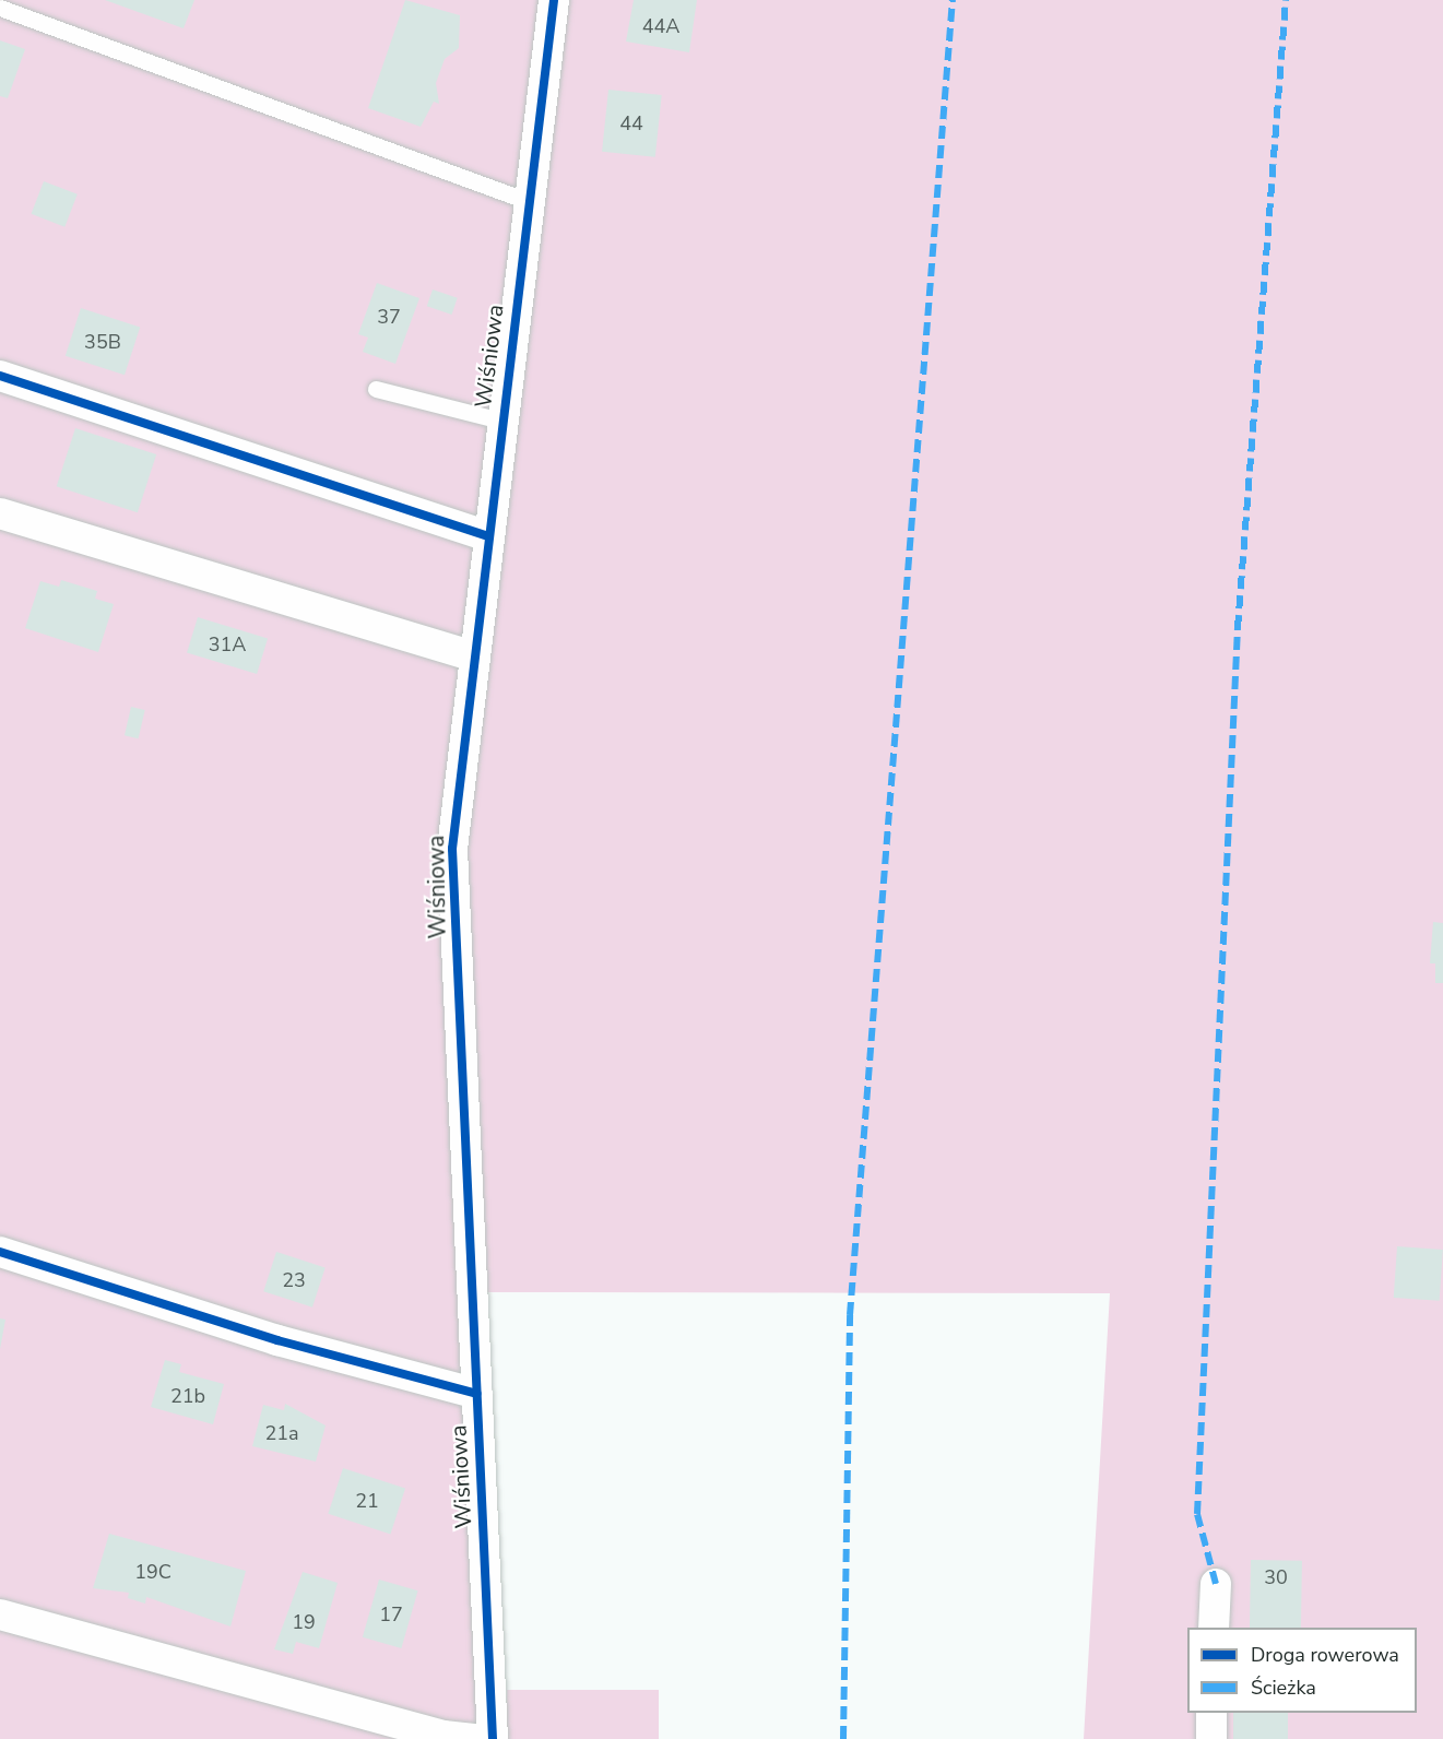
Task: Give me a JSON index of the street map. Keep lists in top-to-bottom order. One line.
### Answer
{"streets":{"street":["Wiśniowa"]},"house_numbers":["44A","44","37","35B","31A","23","21b","21a","21","19C","30","17","19"],"legend":["Droga rowerowa","Ścieżka"]}
